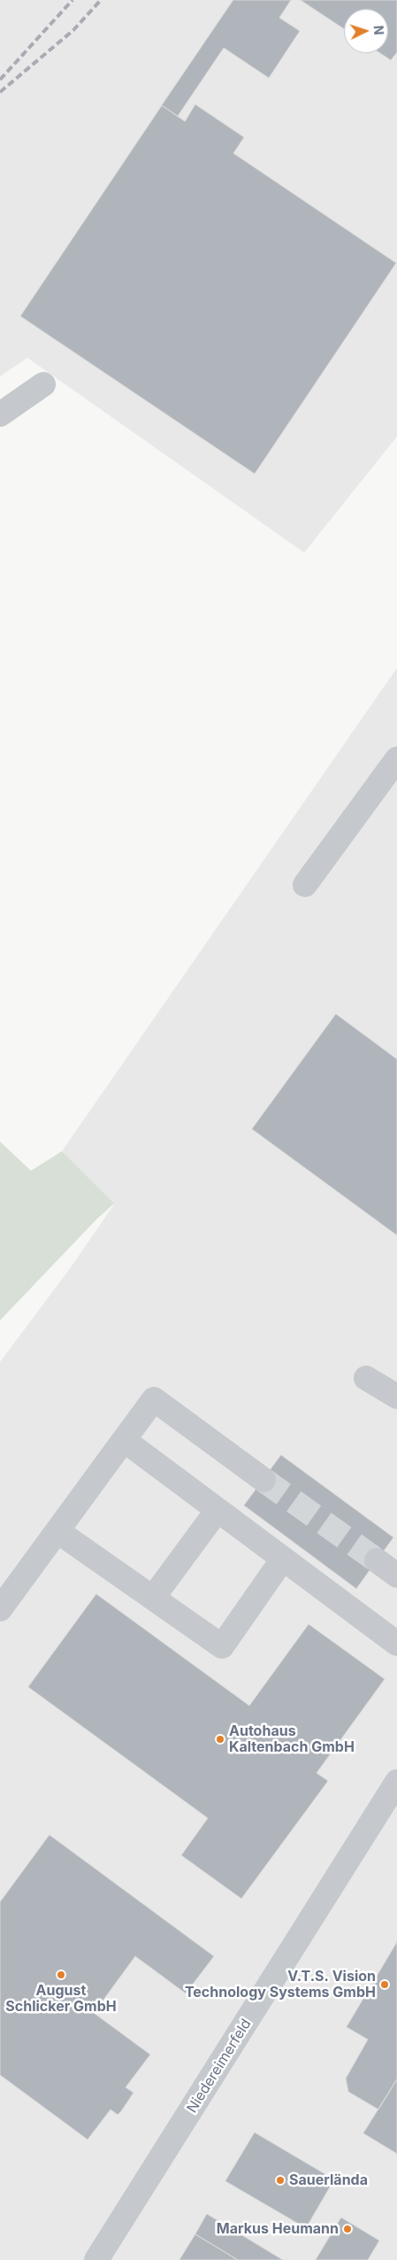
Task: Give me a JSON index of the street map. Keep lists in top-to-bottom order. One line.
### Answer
{"streets":{"street":["Niedereimerfeld"]},"places":["Autohaus Kaltenbach GmbH","August Schlicker GmbH","V.T.S. Vision Technology Systems GmbH","Sauerlända","Markus Heumann"],"north":"right"}
